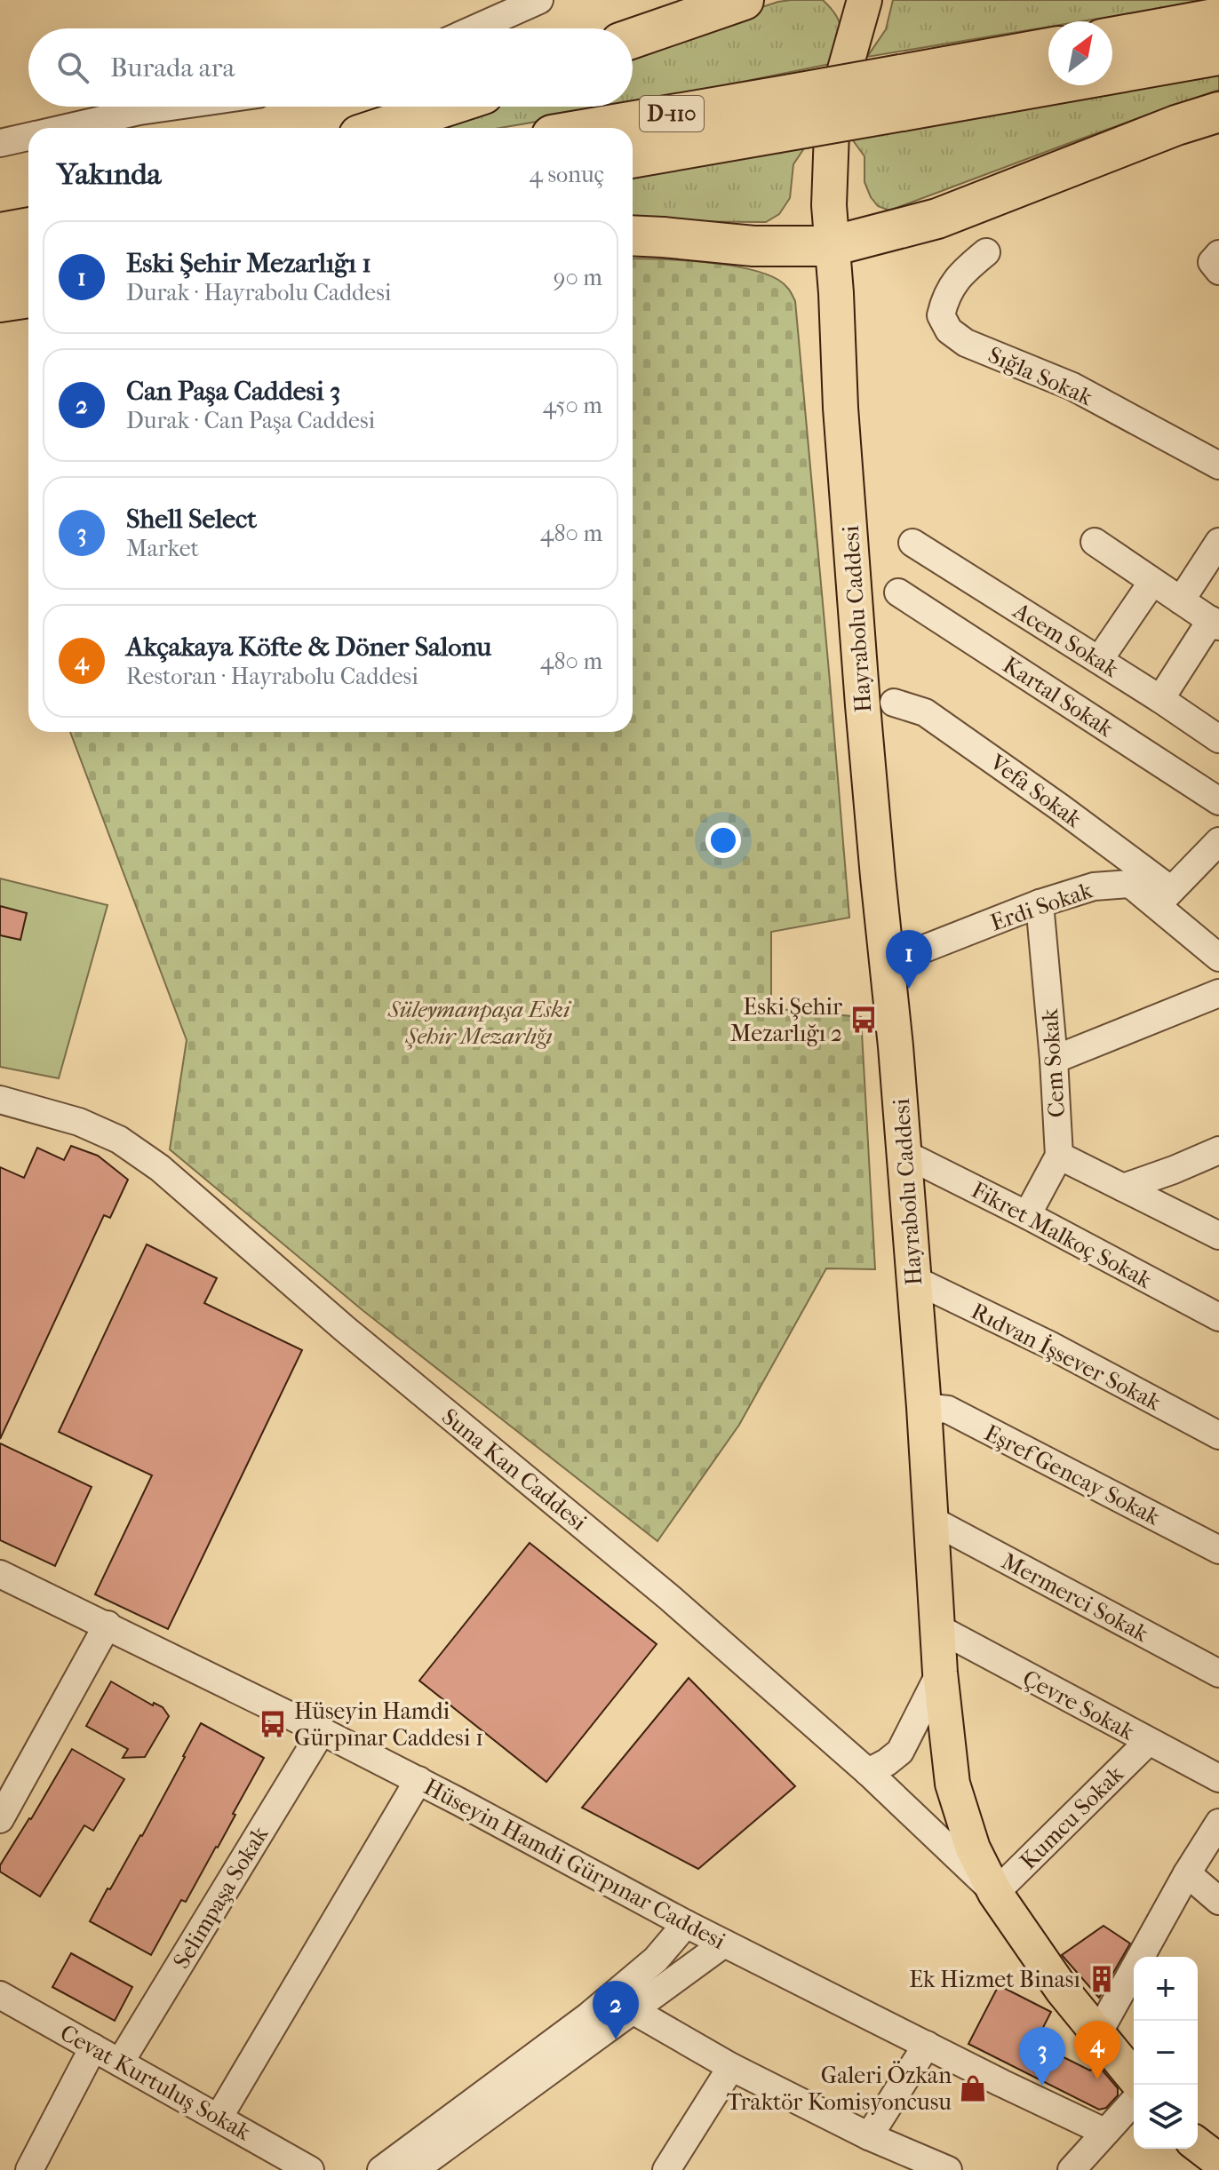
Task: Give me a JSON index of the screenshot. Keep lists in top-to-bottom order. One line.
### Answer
{"streets":{"highway":["D-110"],"main road":["Hayrabolu Caddesi"],"street":["Sığla Sokak","Acem Sokak","Kartal Sokak","Vefa Sokak","Erdi Sokak","Cem Sokak","Fikret Malkoç Sokak","Rıdvan İşsever Sokak","Suna Kan Caddesi","Eşref Gencay Sokak","Mermerci Sokak","Çevre Sokak","Kumcu Sokak","Hüseyin Hamdi Gürpınar Caddesi","Selimpaşa Sokak","Cevat Kurtuluş Sokak"]},"crossings":[["Hayrabolu Caddesi","Erdi Sokak"],["Hayrabolu Caddesi","Fikret Malkoç Sokak"],["Hayrabolu Caddesi","Rıdvan İşsever Sokak"],["Hayrabolu Caddesi","Suna Kan Caddesi"],["Hayrabolu Caddesi","Eşref Gencay Sokak"],["Hayrabolu Caddesi","Mermerci Sokak"],["Hayrabolu Caddesi","Çevre Sokak"],["Hayrabolu Caddesi","Kumcu Sokak"],["Vefa Sokak","Erdi Sokak"],["Erdi Sokak","Cem Sokak"],["Suna Kan Caddesi","Kumcu Sokak"],["Çevre Sokak","Kumcu Sokak"],["Hüseyin Hamdi Gürpınar Caddesi","Selimpaşa Sokak"],["Selimpaşa Sokak","Cevat Kurtuluş Sokak"]],"parks":["Süleymanpaşa Eski Şehir Mezarlığı"],"places":{"bus stop":["Eski Şehir Mezarlığı 2","Hüseyin Hamdi Gürpınar Caddesi 1"],"building":["Ek Hizmet Binası"],"shop":["Galeri Özkan Traktör Komisyoncusu"]},"north":"top right","page":{"search":"Burada ara","heading":["Yakında","4 sonuç"],"list":[{"mark":"1","name":"Eski Şehir Mezarlığı 1","note":"Durak · Hayrabolu Caddesi","value":"90 m"},{"mark":"2","name":"Can Paşa Caddesi 3","note":"Durak · Can Paşa Caddesi","value":"450 m"},{"mark":"3","name":"Shell Select","note":"Market","value":"480 m"},{"mark":"4","name":"Akçakaya Köfte & Döner Salonu","note":"Restoran · Hayrabolu Caddesi","value":"480 m"}],"pins":["1","2","4","3"],"map_buttons":["+","−"]}}
